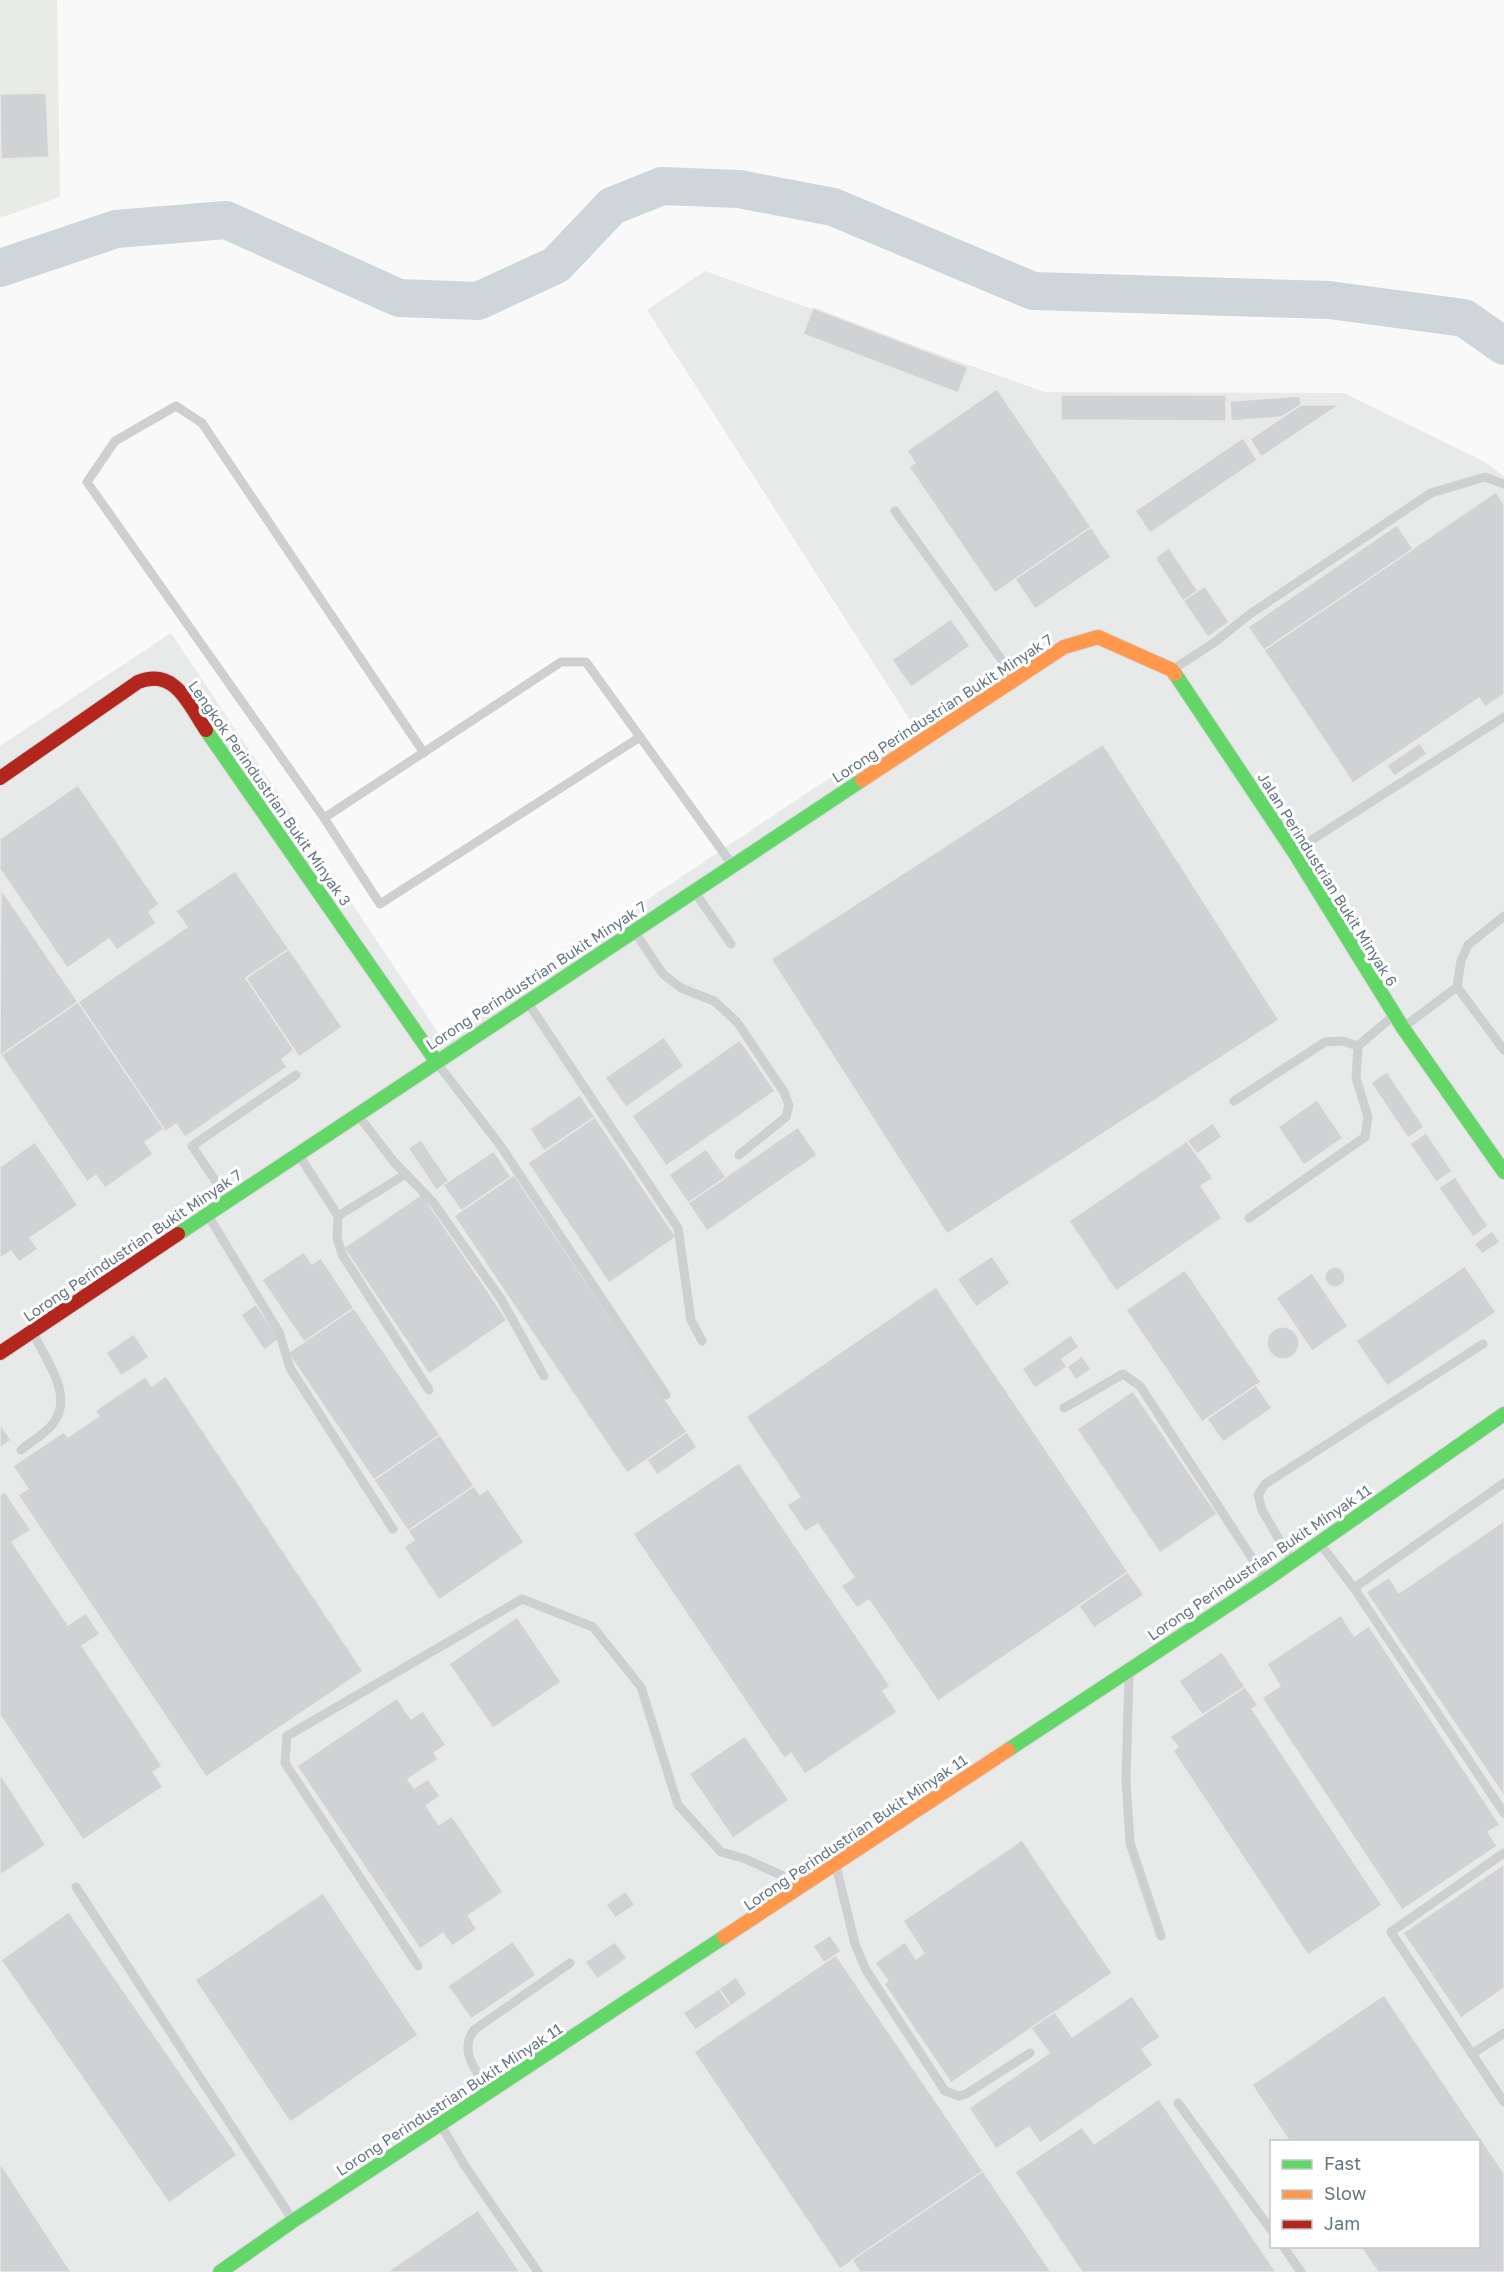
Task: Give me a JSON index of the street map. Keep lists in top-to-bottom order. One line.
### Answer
{"streets":{"street":["Lorong Perindustrian Bukit Minyak 7","Lengkok Perindustrian Bukit Minyak 3","Jalan Perindustrian Bukit Minyak 6","Lorong Perindustrian Bukit Minyak 11"]},"crossings":[["Lorong Perindustrian Bukit Minyak 7","Lengkok Perindustrian Bukit Minyak 3"],["Lorong Perindustrian Bukit Minyak 7","Jalan Perindustrian Bukit Minyak 6"]],"legend":["Fast","Slow","Jam"]}
